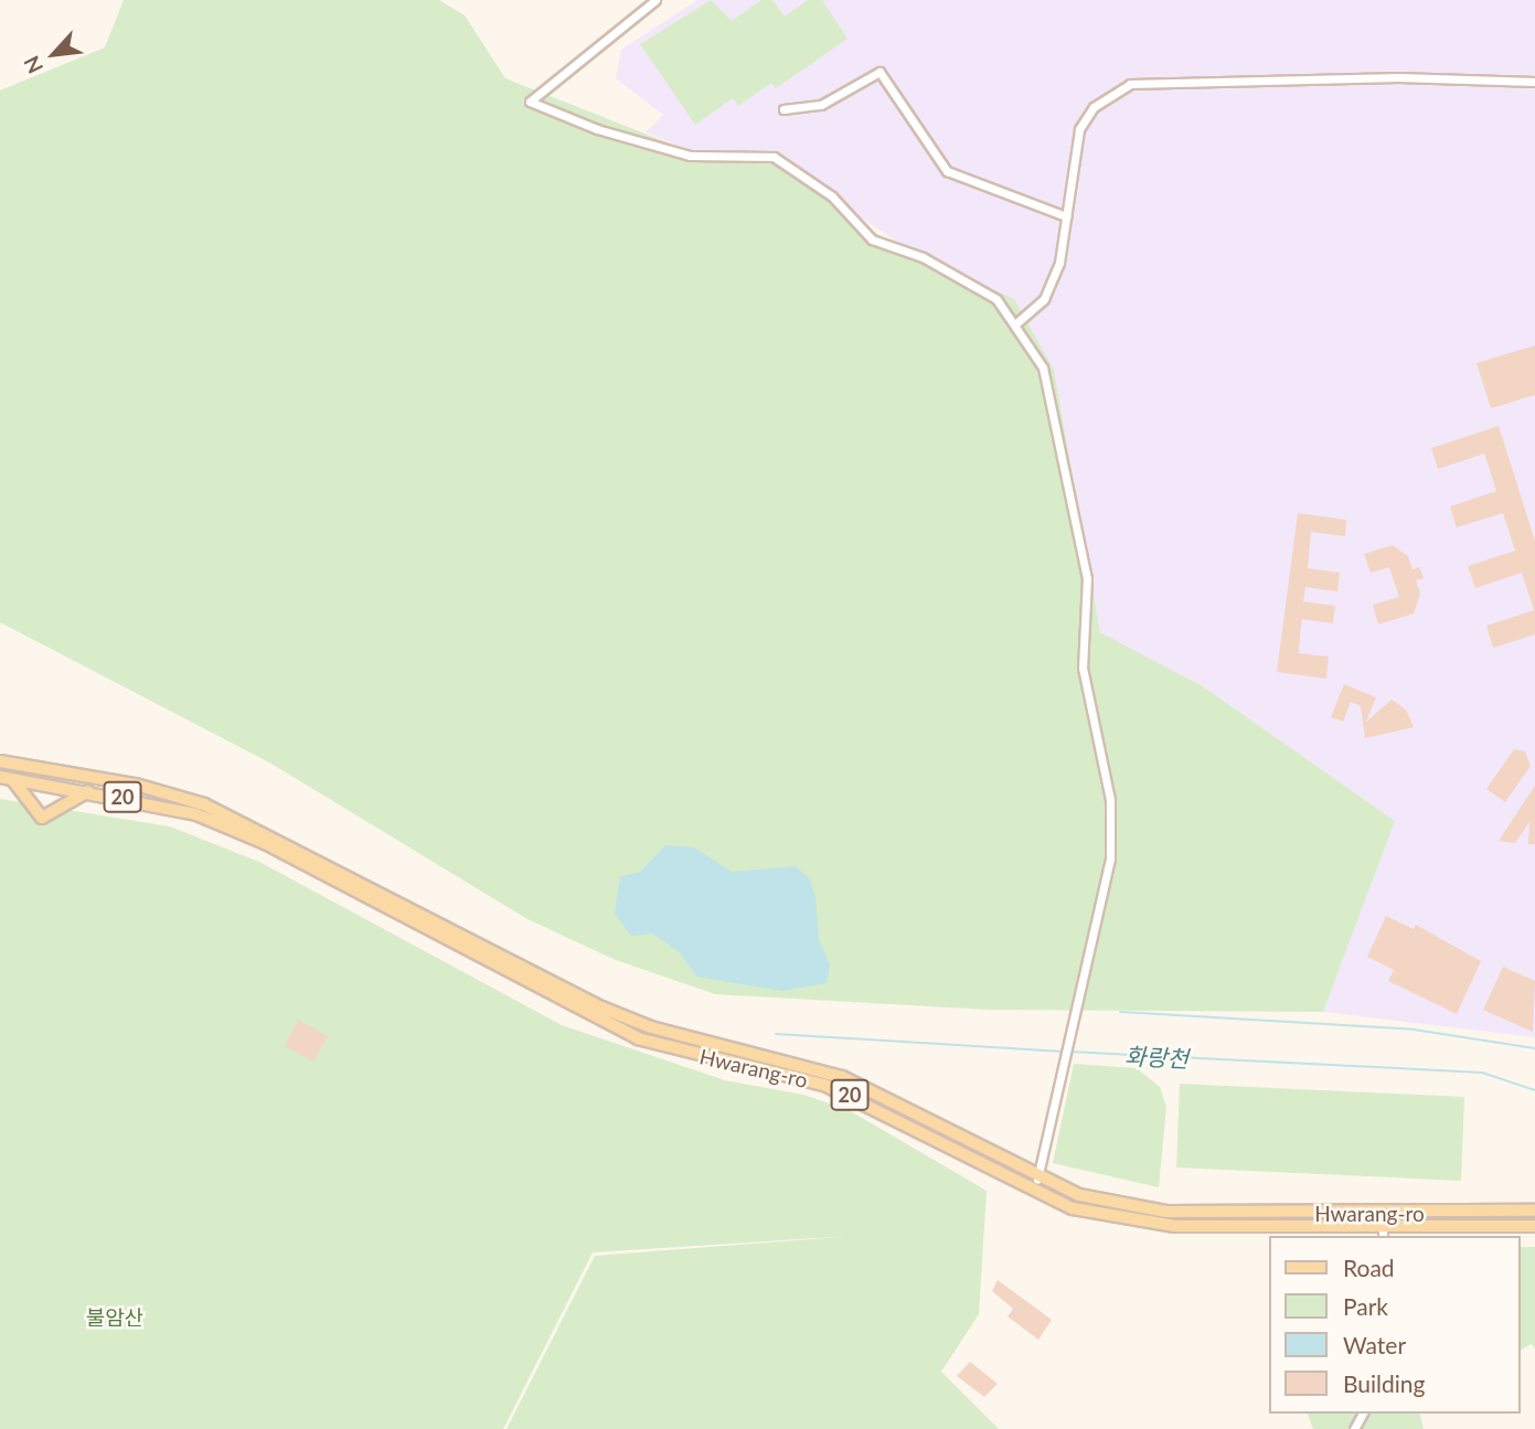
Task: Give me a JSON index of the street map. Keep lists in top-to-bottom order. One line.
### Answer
{"streets":{"main road":["20","Hwarang-ro"]},"water":["화랑천"],"parks":["불암산"],"legend":["Road","Park","Water","Building"],"north":"bottom left"}
